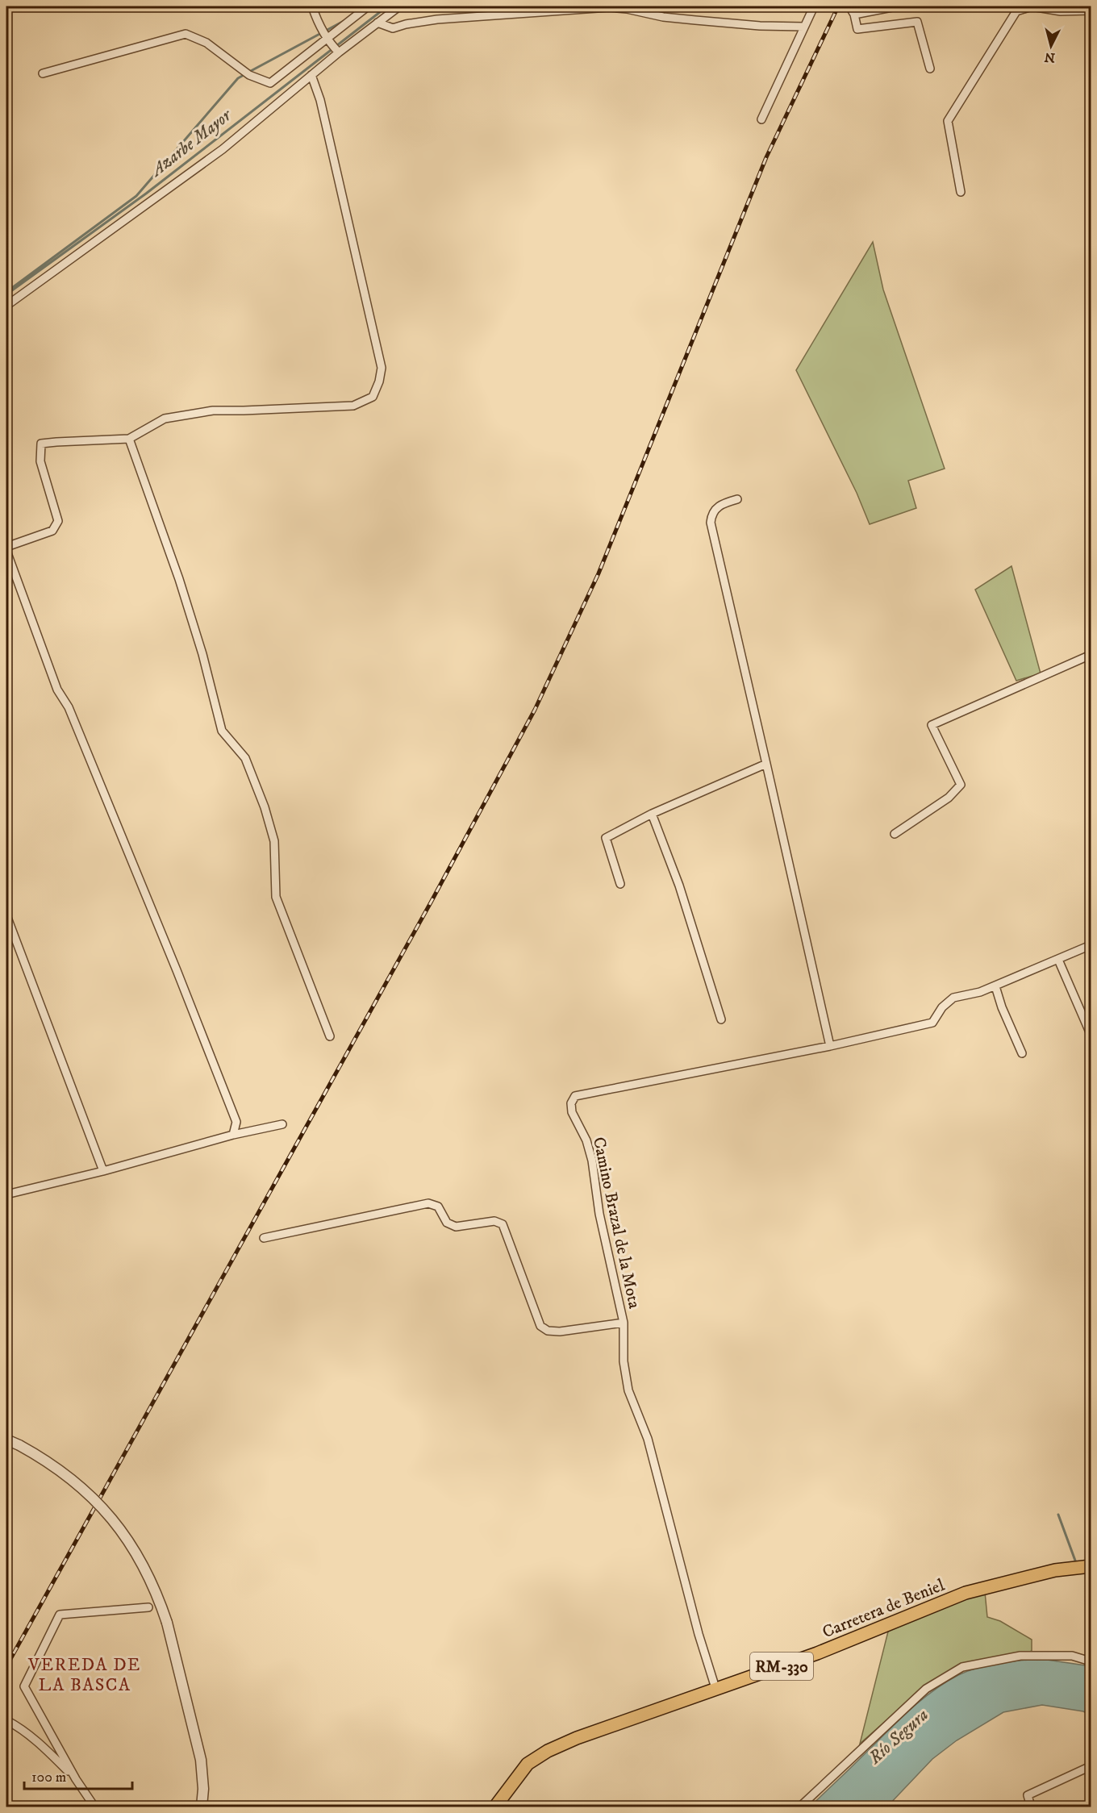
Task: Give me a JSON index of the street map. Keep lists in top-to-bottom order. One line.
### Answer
{"streets":{"main road":["Carretera de Beniel","RM-330"],"street":["Camino Brazal de la Mota"]},"crossings":[["Camino Brazal de la Mota","Carretera de Beniel"]],"districts":["VEREDA DE LA BASCA"],"water":["Azarbe Mayor","Río Segura"],"scale_bar":"100 m","north":"bottom"}
